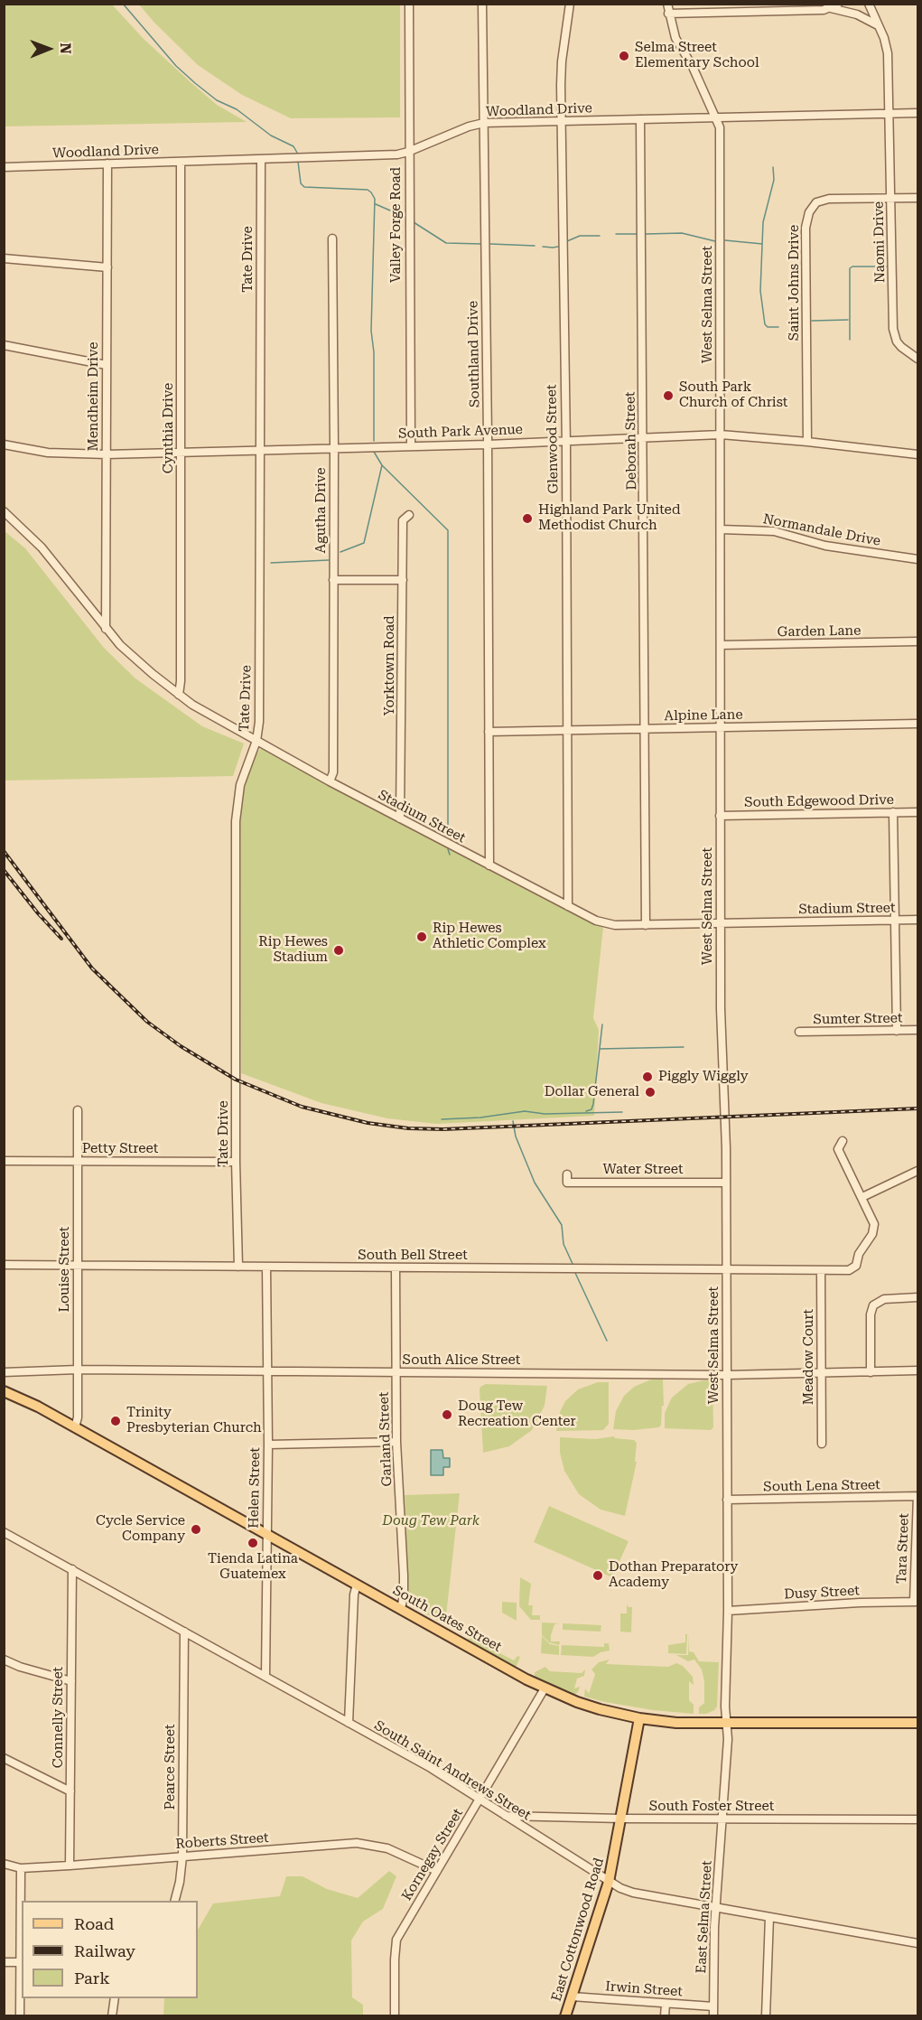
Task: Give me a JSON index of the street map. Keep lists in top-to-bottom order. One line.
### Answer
{"streets":{"main road":["South Oates Street","East Cottonwood Road"],"street":["Woodland Drive","Valley Forge Road","Naomi Drive","Tate Drive","Saint Johns Drive","West Selma Street","Southland Drive","Mendheim Drive","Cynthia Drive","South Park Avenue","Glenwood Street","Deborah Street","Agutha Drive","Normandale Drive","Garden Lane","Yorktown Road","Alpine Lane","South Edgewood Drive","Stadium Street","Sumter Street","Petty Street","Water Street","South Bell Street","Louise Street","Meadow Court","South Alice Street","Garland Street","South Lena Street","Helen Street","Tara Street","Dusy Street","Connelly Street","Pearce Street","South Saint Andrews Street","South Foster Street","Roberts Street","Kornegay Street","East Selma Street","Irwin Street"]},"crossings":[["Woodland Drive","Valley Forge Road"],["Woodland Drive","Naomi Drive"],["Woodland Drive","Tate Drive"],["Woodland Drive","West Selma Street"],["Woodland Drive","Southland Drive"],["Woodland Drive","Mendheim Drive"],["Woodland Drive","Cynthia Drive"],["Woodland Drive","Glenwood Street"],["Woodland Drive","Deborah Street"],["Valley Forge Road","South Park Avenue"],["Naomi Drive","Saint Johns Drive"],["Tate Drive","South Park Avenue"],["Tate Drive","Stadium Street"],["Tate Drive","Petty Street"],["Tate Drive","South Bell Street"],["Saint Johns Drive","South Park Avenue"],["West Selma Street","South Park Avenue"],["West Selma Street","Normandale Drive"],["West Selma Street","Garden Lane"],["West Selma Street","Alpine Lane"],["West Selma Street","South Edgewood Drive"],["West Selma Street","Stadium Street"],["West Selma Street","Water Street"],["West Selma Street","South Bell Street"],["West Selma Street","South Alice Street"],["West Selma Street","South Lena Street"],["West Selma Street","Dusy Street"],["West Selma Street","South Oates Street"],["West Selma Street","South Foster Street"],["West Selma Street","East Selma Street"],["Southland Drive","South Park Avenue"],["Southland Drive","Alpine Lane"],["Southland Drive","Stadium Street"],["Mendheim Drive","South Park Avenue"],["Mendheim Drive","Stadium Street"],["Cynthia Drive","South Park Avenue"],["Cynthia Drive","Stadium Street"],["South Park Avenue","Glenwood Street"],["South Park Avenue","Deborah Street"],["South Park Avenue","Agutha Drive"],["Glenwood Street","Alpine Lane"],["Glenwood Street","Stadium Street"],["Deborah Street","Alpine Lane"],["Deborah Street","Stadium Street"],["Agutha Drive","Stadium Street"],["Yorktown Road","Stadium Street"],["Petty Street","Louise Street"],["South Bell Street","Louise Street"],["South Bell Street","Meadow Court"],["South Bell Street","Garland Street"],["South Bell Street","Helen Street"],["Louise Street","South Alice Street"],["Louise Street","South Oates Street"],["Meadow Court","South Alice Street"],["South Alice Street","Garland Street"],["South Alice Street","Helen Street"],["Garland Street","South Oates Street"],["South Lena Street","Tara Street"],["Helen Street","South Oates Street"],["Helen Street","South Saint Andrews Street"],["Tara Street","Dusy Street"],["South Oates Street","Kornegay Street"],["South Oates Street","East Cottonwood Road"],["Connelly Street","South Saint Andrews Street"],["Connelly Street","Roberts Street"],["Pearce Street","South Saint Andrews Street"],["Pearce Street","Roberts Street"],["South Saint Andrews Street","South Foster Street"],["South Saint Andrews Street","Kornegay Street"],["South Saint Andrews Street","East Selma Street"],["South Saint Andrews Street","East Cottonwood Road"],["South Foster Street","East Selma Street"],["South Foster Street","East Cottonwood Road"],["Roberts Street","Kornegay Street"],["East Selma Street","Irwin Street"],["East Cottonwood Road","Irwin Street"]],"parks":["Doug Tew Park"],"places":["Selma Street Elementary School","South Park Church of Christ","Highland Park United Methodist Church","Rip Hewes Athletic Complex","Rip Hewes Stadium","Piggly Wiggly","Dollar General","Doug Tew Recreation Center","Trinity Presbyterian Church","Cycle Service Company","Tienda Latina Guatemex","Dothan Preparatory Academy"],"legend":["Road","Railway","Park"],"north":"right"}
